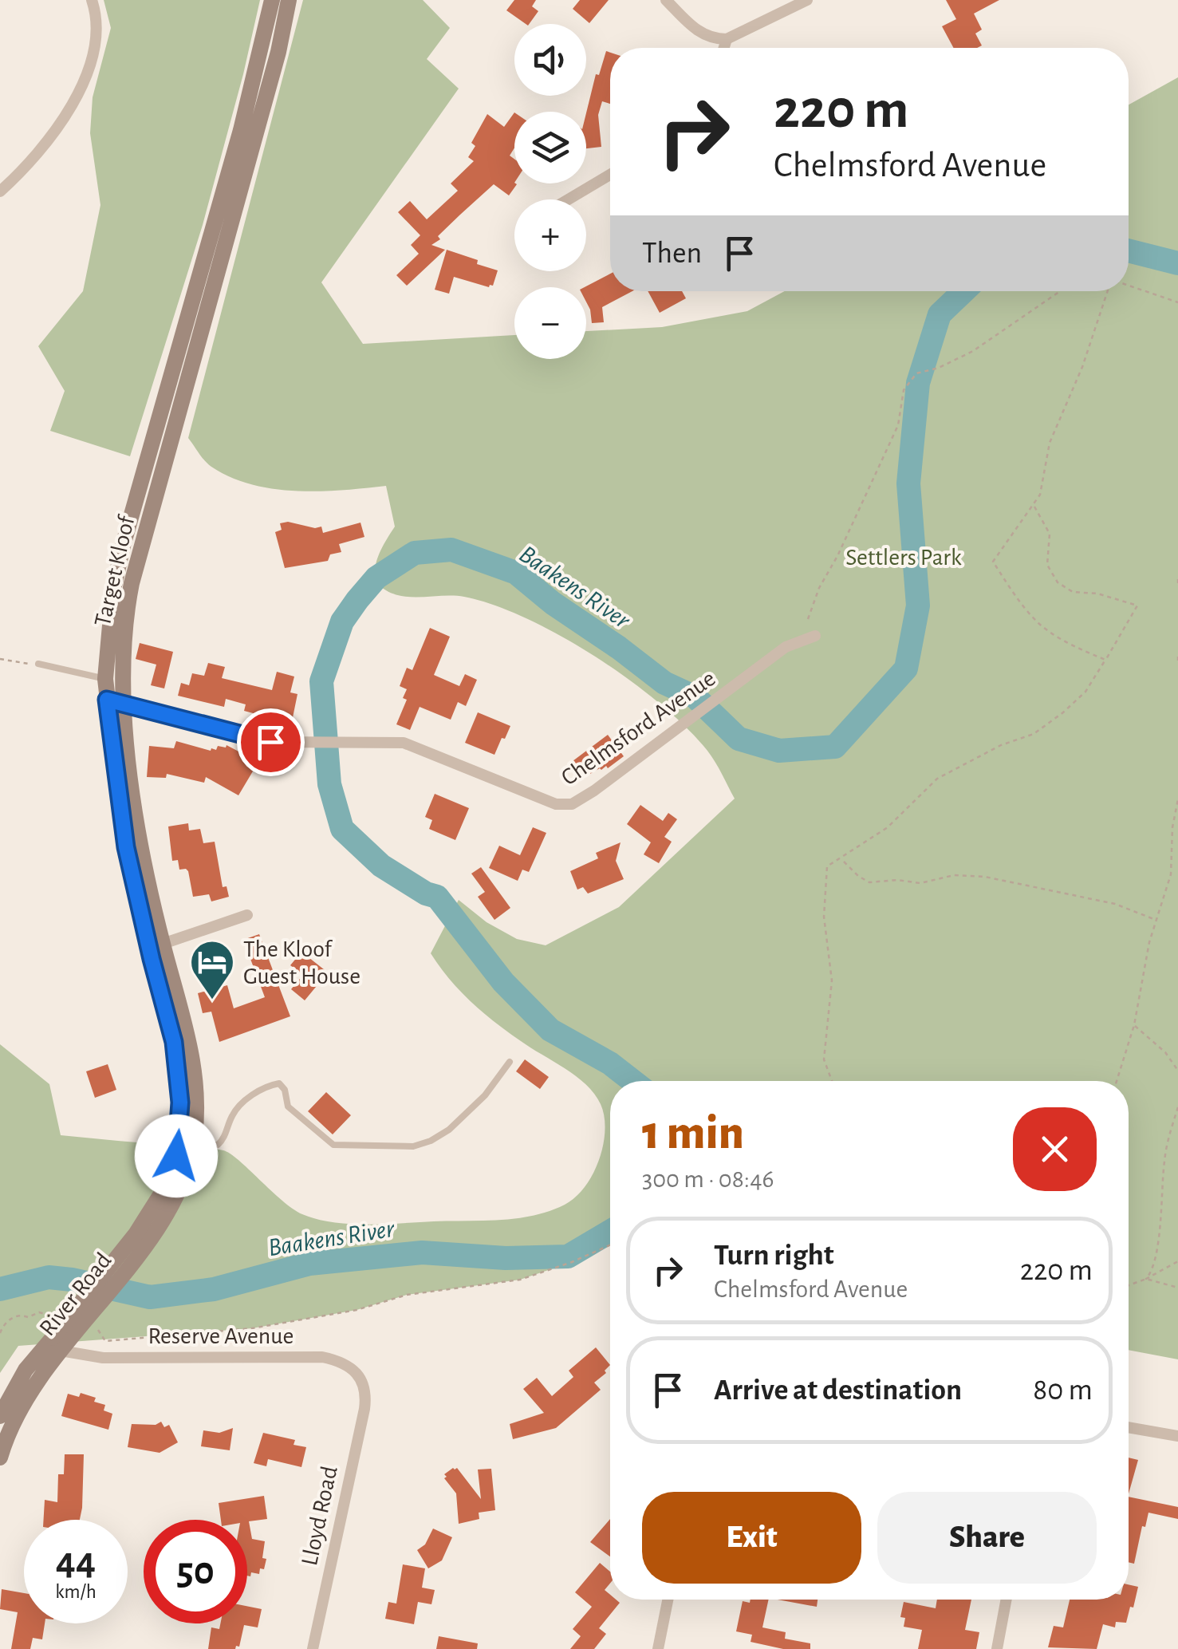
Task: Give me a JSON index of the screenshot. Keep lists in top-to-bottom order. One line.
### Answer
{"streets":{"main road":["Target Kloof","River Road"],"street":["Chelmsford Avenue","Reserve Avenue","Lloyd Road"]},"crossings":[["Target Kloof","Chelmsford Avenue"],["Target Kloof","River Road"],["River Road","Reserve Avenue"],["Reserve Avenue","Lloyd Road"]],"water":["Baakens River"],"parks":["Settlers Park"],"places":{"hotel":["The Kloof Guest House"]},"page":{"map_buttons":["+","−"],"turn":["220 m","Chelmsford Avenue"],"then":"Then","heading":["1 min","300 m · 08:46"],"list":[{"name":"Turn right","note":"Chelmsford Avenue","value":"220 m"},{"name":"Arrive at destination","value":"80 m"}],"buttons":["Exit","Share"],"speed":"44 km/h","limit":"50"}}
